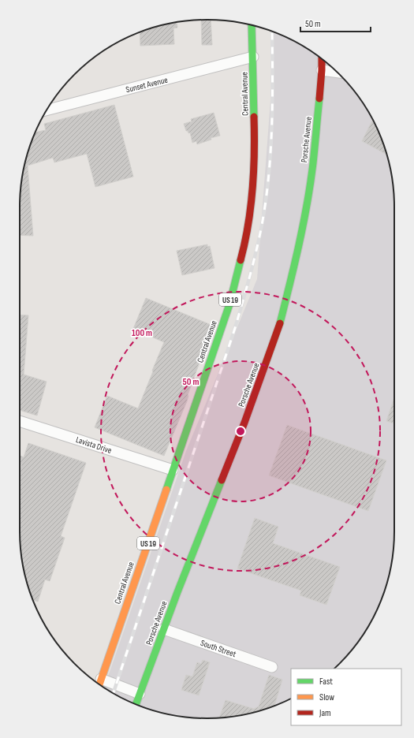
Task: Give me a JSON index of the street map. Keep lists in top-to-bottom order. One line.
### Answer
{"streets":{"main road":["Central Avenue","Porsche Avenue","US 19"],"street":["Sunset Avenue","Lavista Drive","South Street"]},"crossings":[["Sunset Avenue","Central Avenue"],["Central Avenue","Lavista Drive"],["Porsche Avenue","South Street"]],"legend":["Fast","Slow","Jam"],"scale_bar":"50 m","rings":["100 m","50 m"]}
